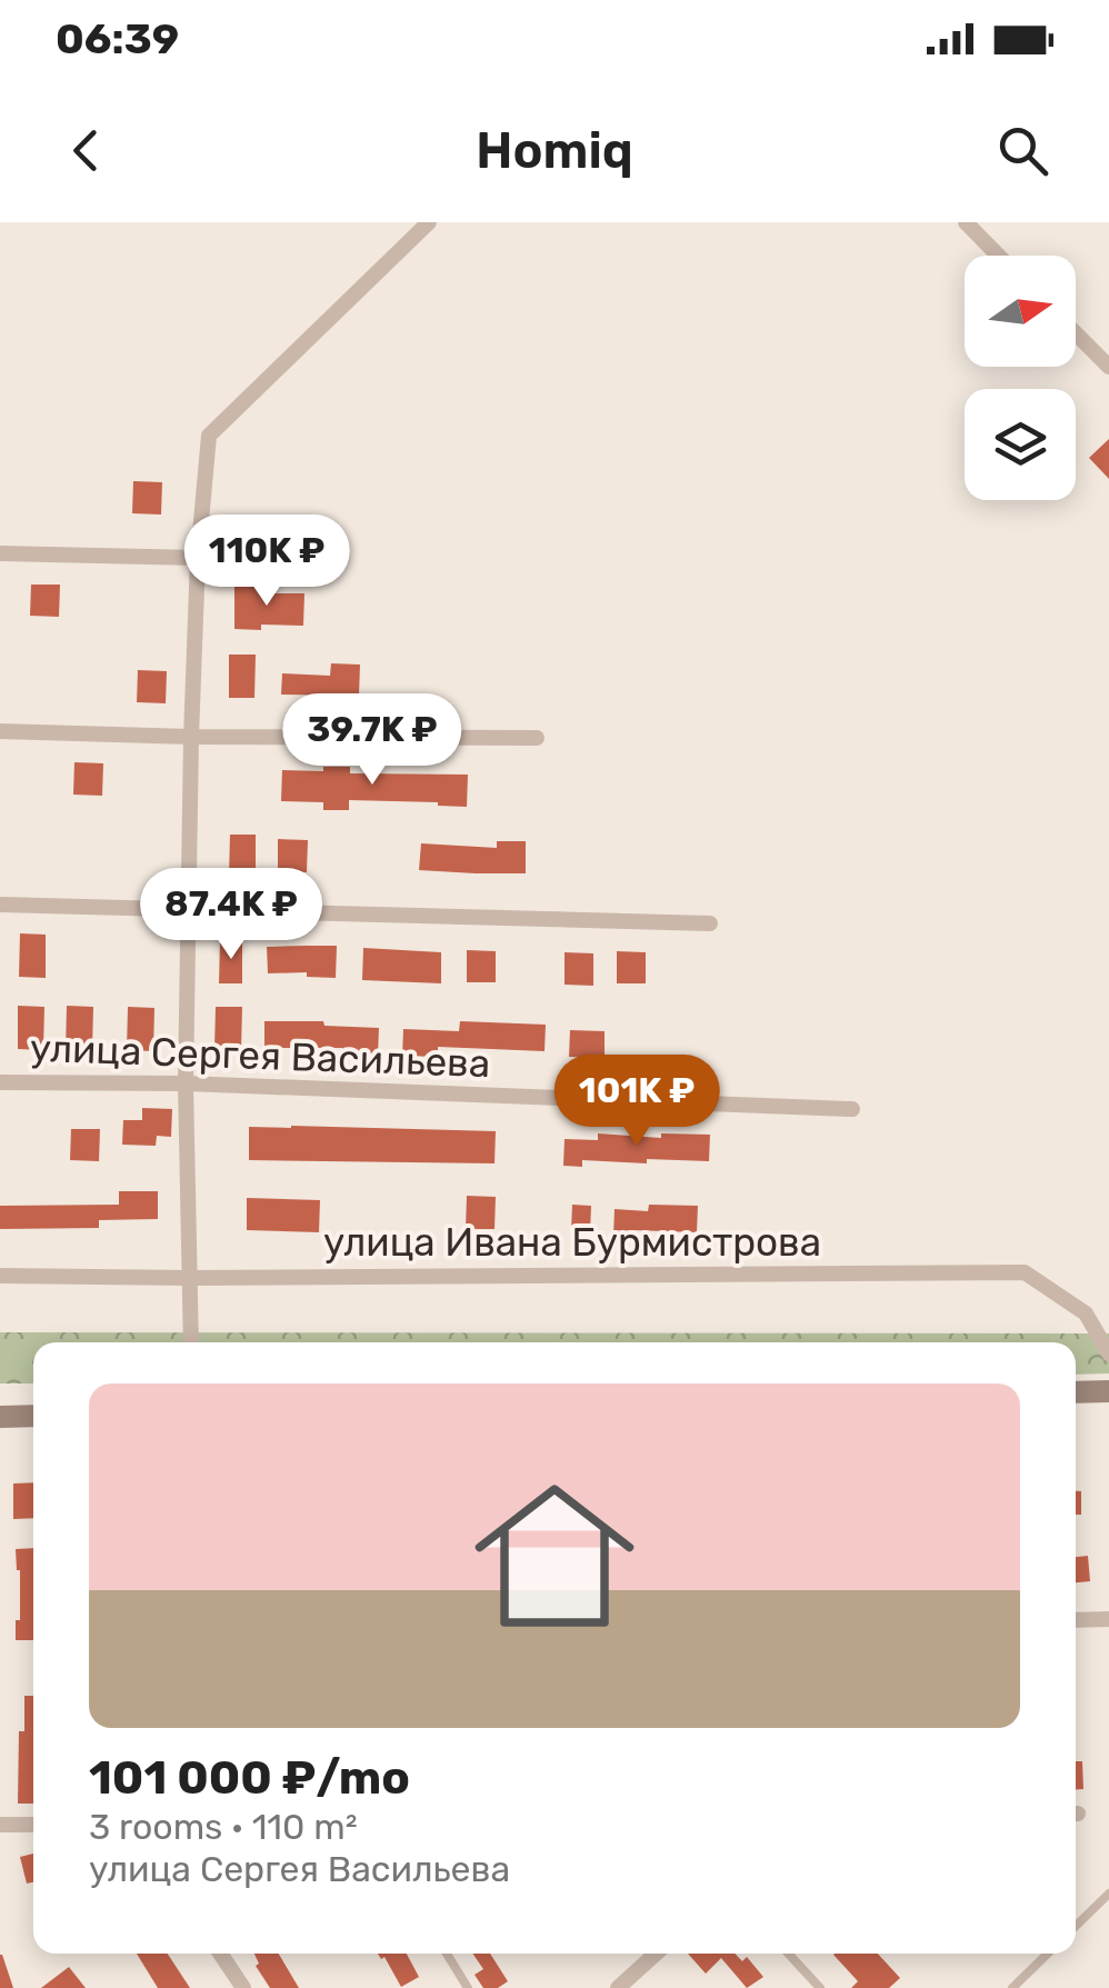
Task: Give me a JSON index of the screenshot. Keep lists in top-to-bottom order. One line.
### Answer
{"streets":{"street":["улица Сергея Васильева","улица Ивана Бурмистрова"]},"north":"right","page":{"status":"06:39","header":"Homiq","price":["110K ₽","39.7K ₽","87.4K ₽","101K ₽"],"list":[{"name":"101 000 ₽/mo","note":"3 rooms · 110 m² · улица Сергея Васильева"}]}}
